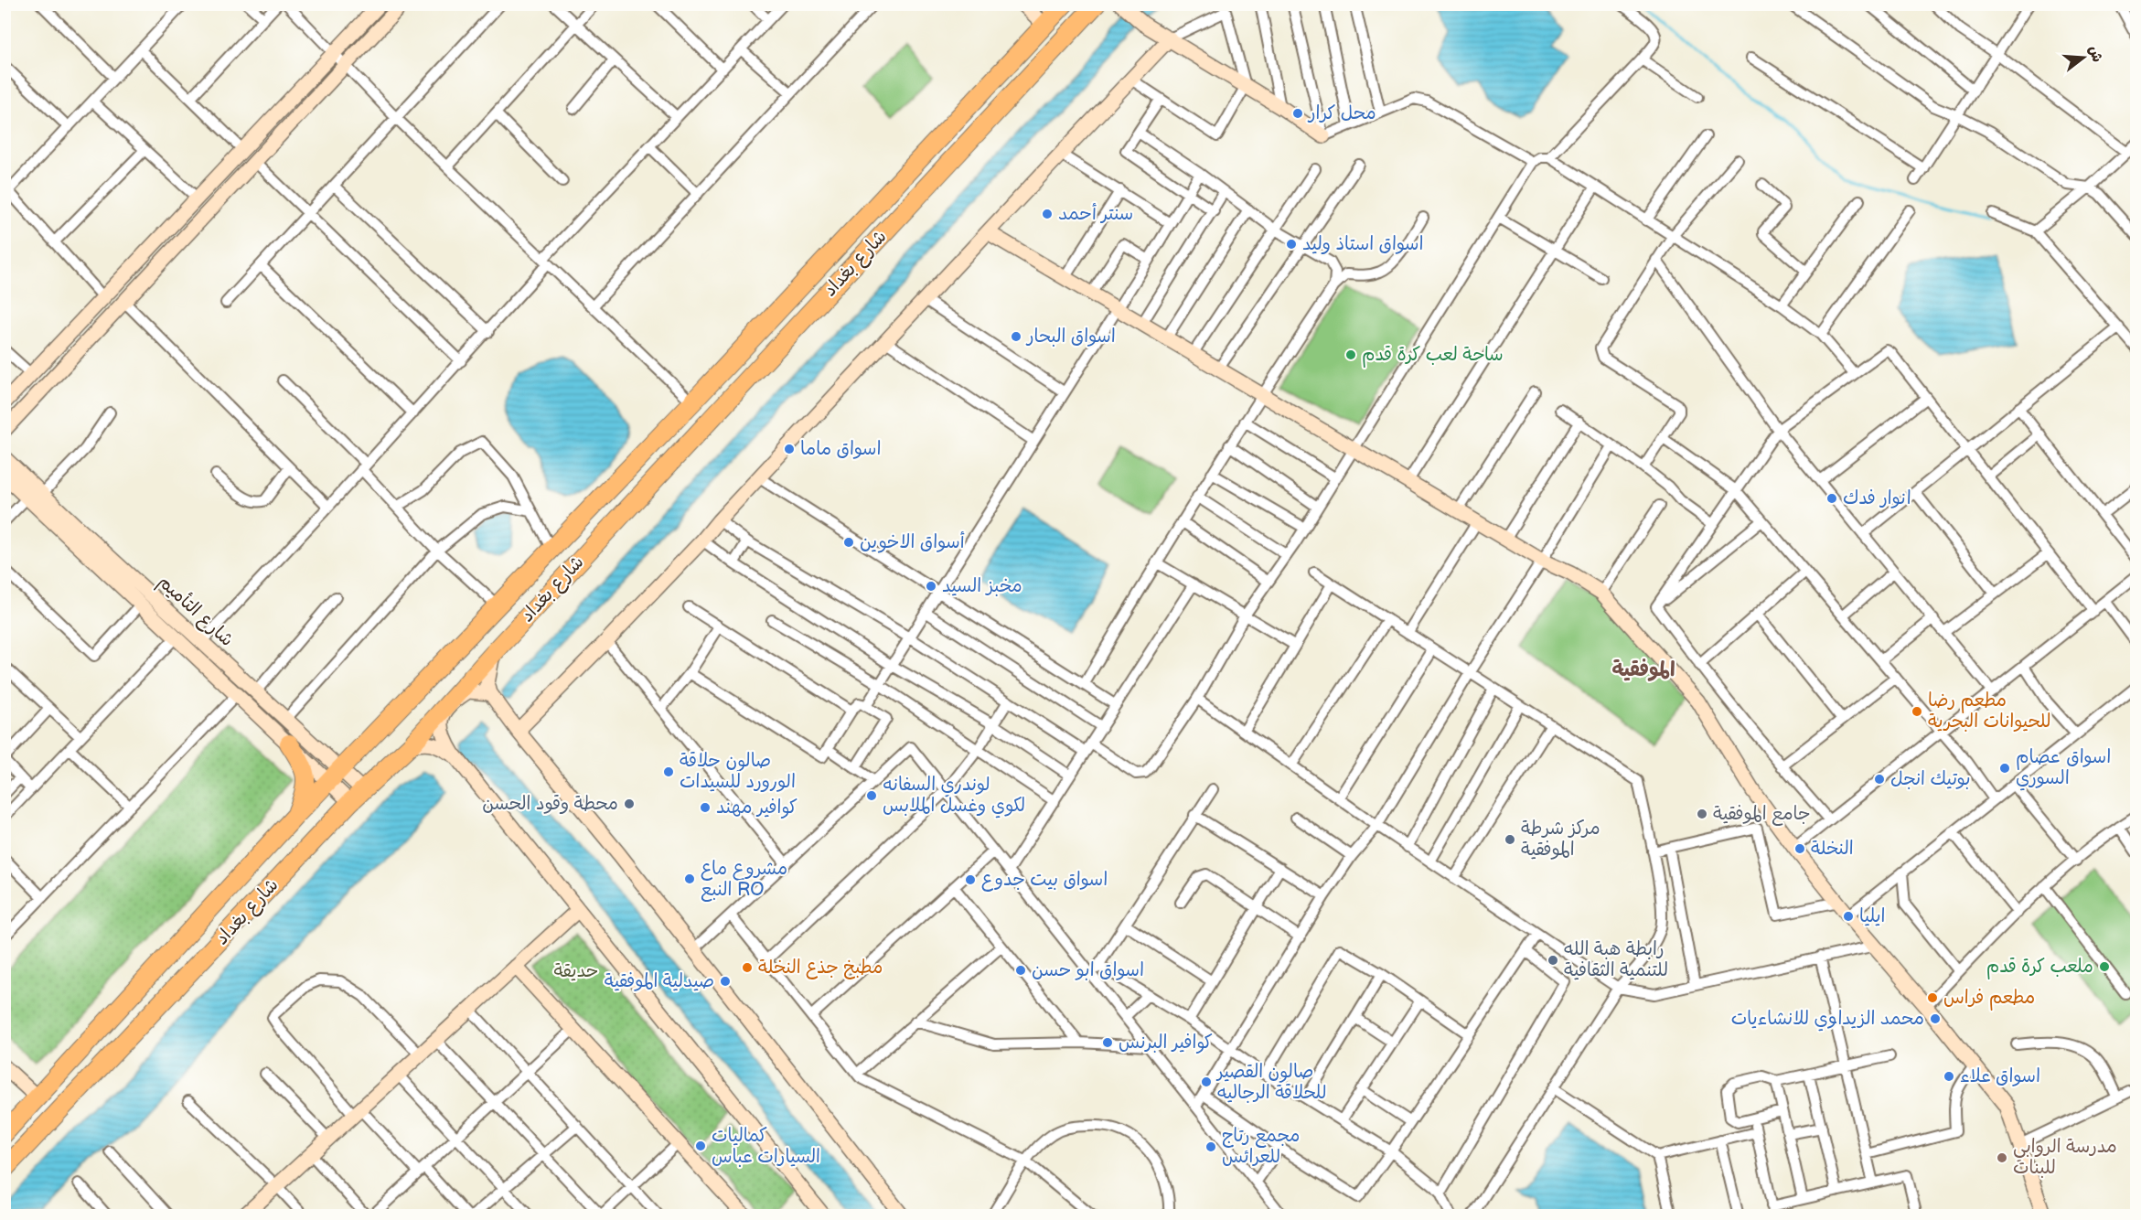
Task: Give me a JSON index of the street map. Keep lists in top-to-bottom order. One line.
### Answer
{"streets":{"highway":["شارع بغداد"],"main road":["شارع التأميم"]},"crossings":[["شارع بغداد","شارع التأميم"]],"districts":["الموفقية"],"parks":["حديقة"],"places":["محل كرار","سنتر أحمد","اسواق استاذ وليد","اسواق البحار","ساحة لعب كرة قدم","اسواق ماما","انوار فدك","أسواق الاخوين","مخبز السيد","مطعم رضا للحيوانات البحرية","اسواق عصام السوري","صالون حلاقة الورورد للسيدات","بوتيك انجل","لوندري السفانه لكوي وغسل الملابس","محطة وقود الحسن","كوافير مهند","جامع الموفقية","مركز شرطة الموفقية","النخلة","مشروع ماع النبع RO","اسواق بيت جدوع","ايليا","رابطة هبة الله للتنمية الثقافية","ملعب كرة قدم","مطبخ جذع النخلة","اسواق ابو حسن","صيدلية الموفقية","مطعم فراس","محمد الزيداوي للانشاءيات","كوافير البرنس","اسواق علاء","صالون القصير للحلاقة الرجاليه","كماليات السيارات عباس","مجمع رتاج للعرائس","مدرسة الروابي للبنات"],"north":"right"}
